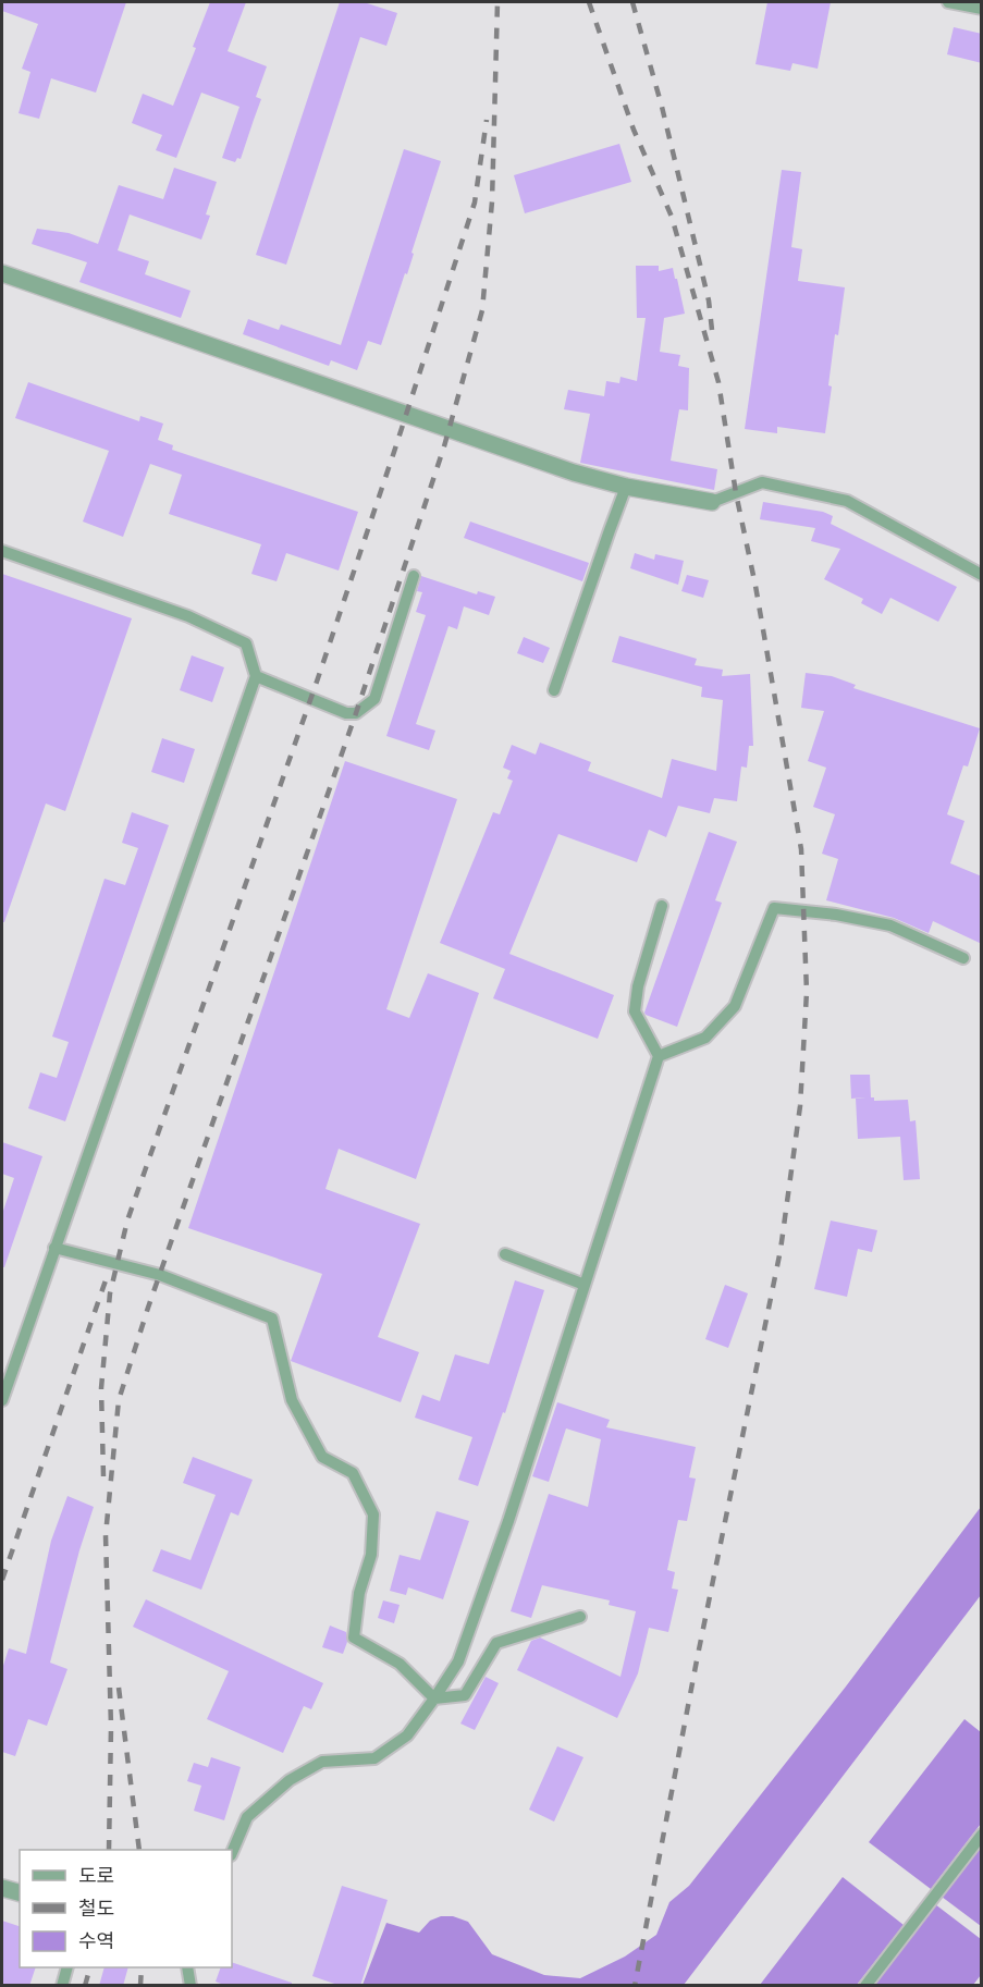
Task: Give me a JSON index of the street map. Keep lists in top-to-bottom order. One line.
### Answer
{"legend":["도로","철도","수역"]}
